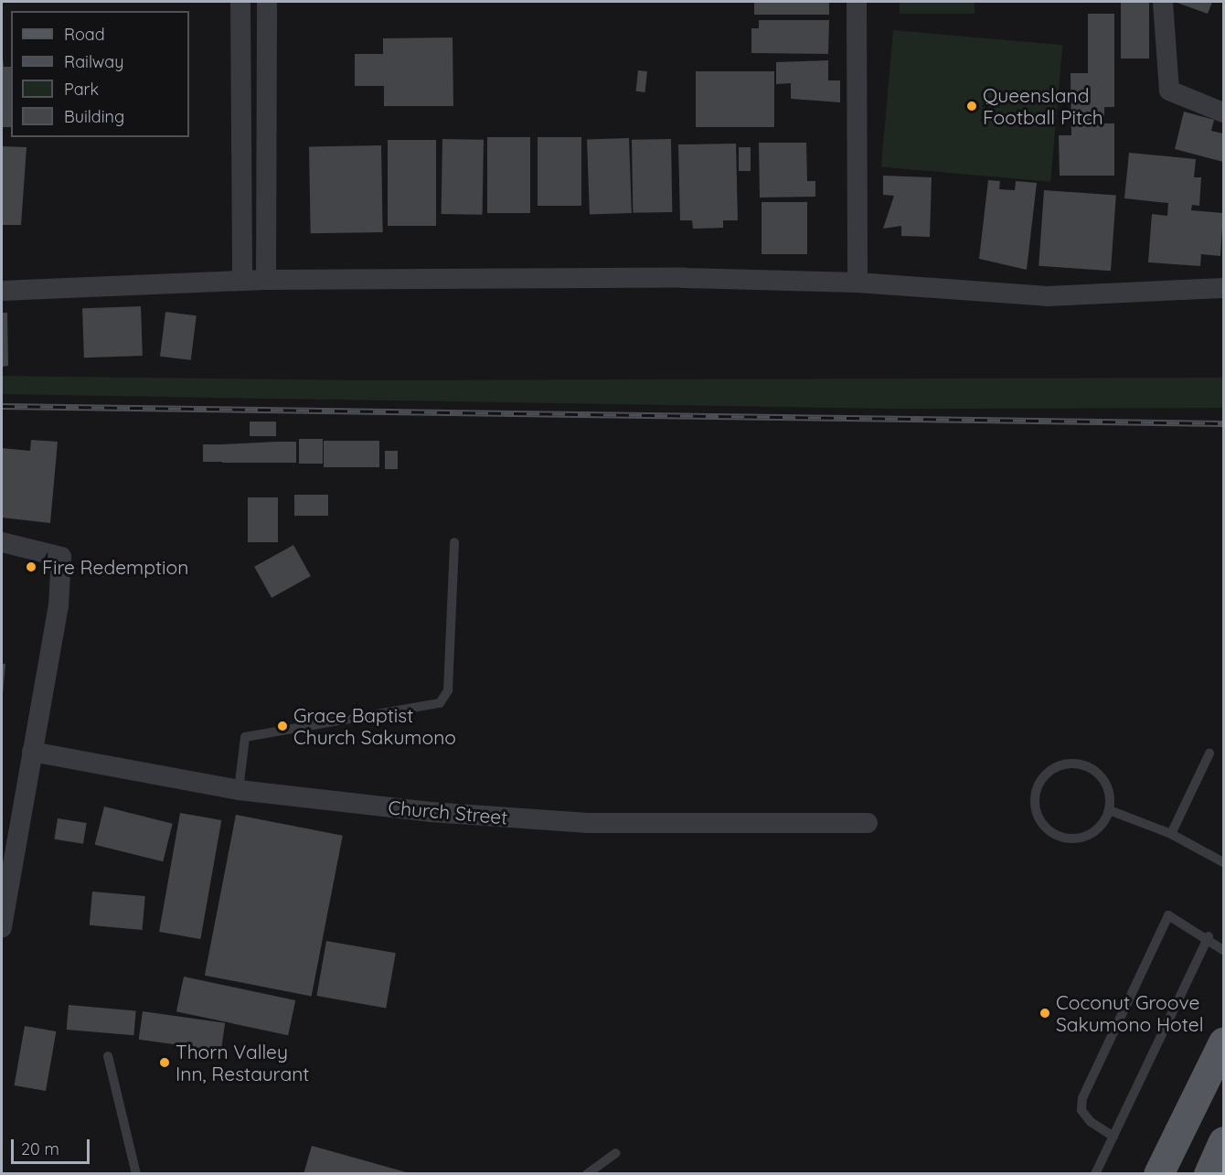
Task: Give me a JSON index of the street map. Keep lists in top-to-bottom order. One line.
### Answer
{"streets":{"street":["Church Street"]},"places":["Queensland Football Pitch","Fire Redemption","Grace Baptist Church Sakumono","Coconut Groove Sakumono Hotel","Thorn Valley Inn, Restaurant"],"legend":["Road","Railway","Park","Building"],"scale_bar":"20 m"}
